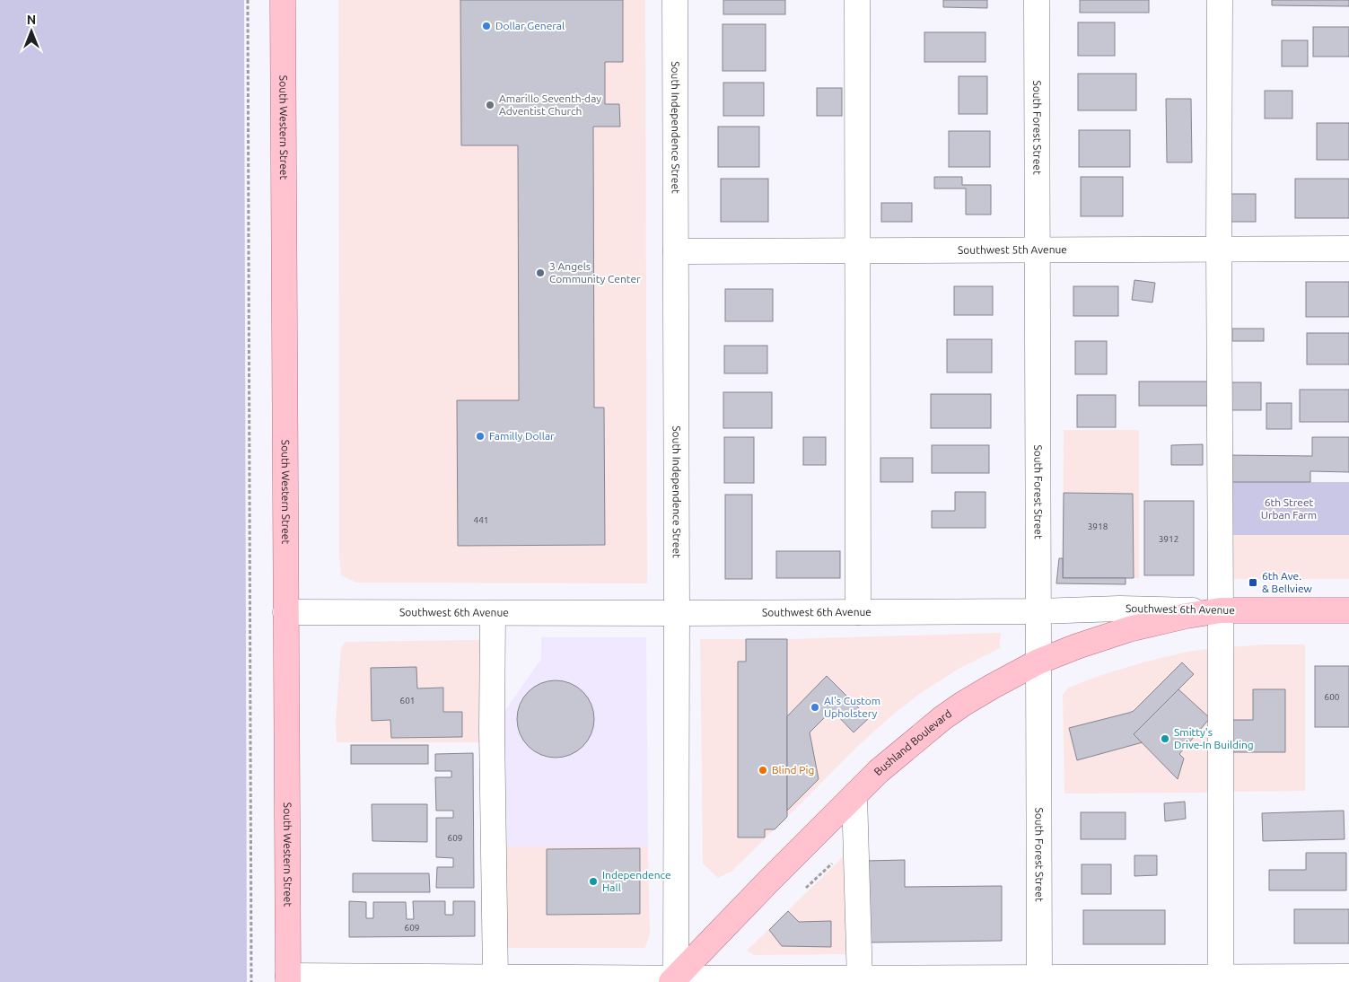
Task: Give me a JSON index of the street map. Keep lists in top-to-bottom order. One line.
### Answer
{"streets":{"main road":["South Western Street","Southwest 6th Avenue","Bushland Boulevard"],"street":["South Independence Street","South Forest Street","Southwest 5th Avenue"]},"crossings":[["South Western Street","Southwest 6th Avenue"],["South Independence Street","Southwest 5th Avenue"],["South Independence Street","Southwest 6th Avenue"],["South Independence Street","Bushland Boulevard"],["South Forest Street","Southwest 5th Avenue"],["South Forest Street","Southwest 6th Avenue"],["South Forest Street","Bushland Boulevard"],["Southwest 6th Avenue","Bushland Boulevard"]],"parks":["6th Street Urban Farm"],"places":{"other":["Dollar General","Amarillo Seventh-day Adventist Church","3 Angels Community Center","Familly Dollar","Al's Custom Upholstery","Smitty's Drive-In Building","Blind Pig","Independence Hall"],"transit":["6th Ave. & Bellview"]},"house_numbers":["441","3918","3912","600","601","609","609"],"north":"top"}
